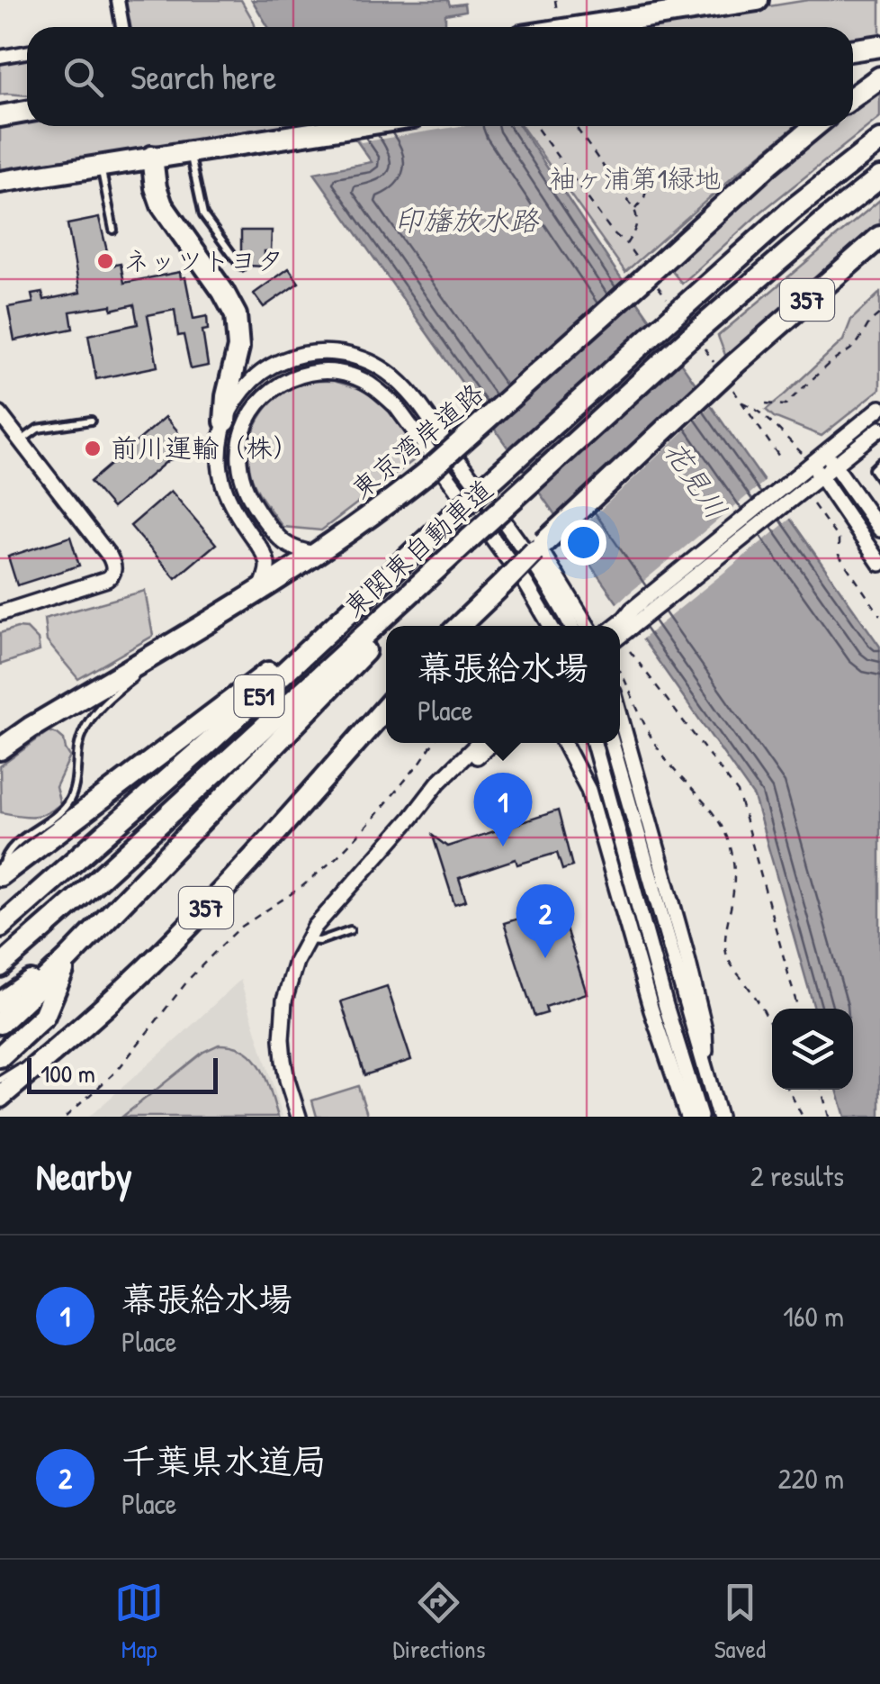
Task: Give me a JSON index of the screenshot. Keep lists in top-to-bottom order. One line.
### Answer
{"streets":{"highway":["357","東京湾岸道路","東関東自動車道","E51"]},"water":["印旛放水路","花見川"],"parks":["袖ヶ浦第1緑地"],"places":["ネッツトヨタ","前川運輸（株）"],"scale_bar":"100 m","page":{"search":"Search here","popup":["幕張給水場","Place"],"pins":["1","2"],"scale":"100 m","heading":["Nearby","2 results"],"list":[{"mark":"1","name":"幕張給水場","note":"Place","value":"160 m"},{"mark":"2","name":"千葉県水道局","note":"Place","value":"220 m"}],"nav":["Map","Directions","Saved"]}}
